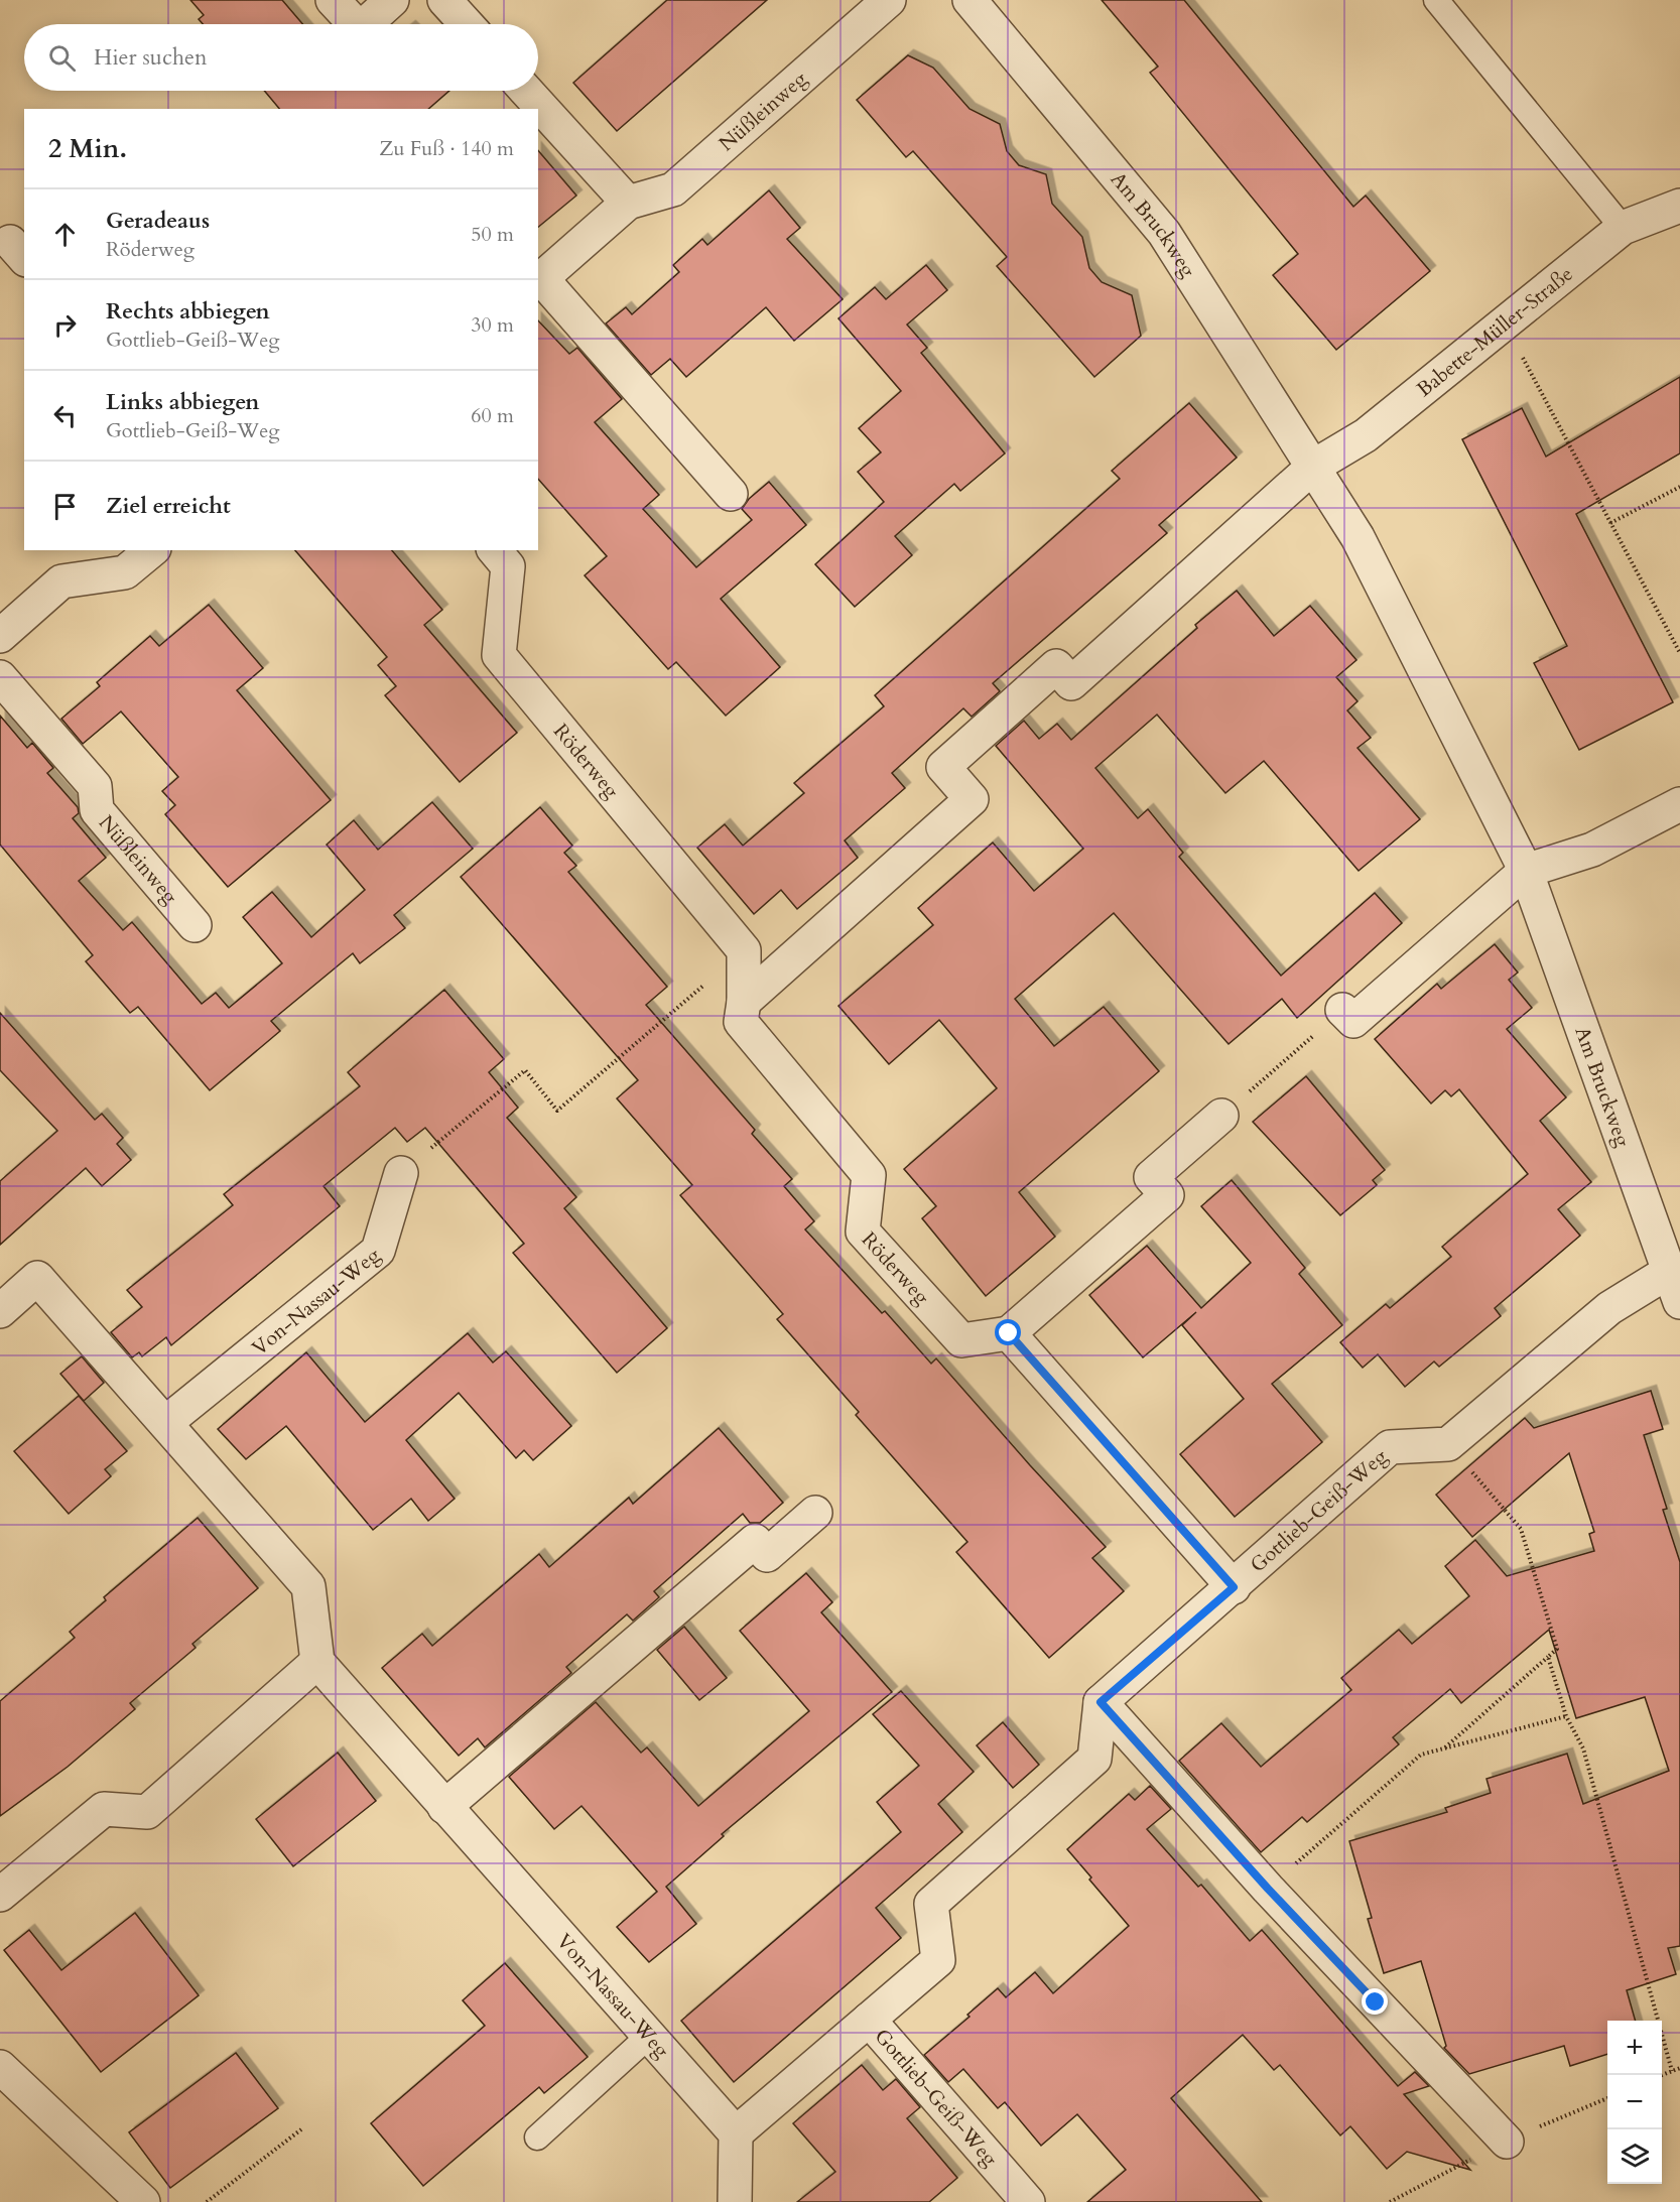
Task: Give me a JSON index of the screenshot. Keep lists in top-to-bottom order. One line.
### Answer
{"streets":{"street":["Nüßleinweg","Am Bruckweg","Babette-Müller-Straße","Röderweg","Von-Nassau-Weg","Gottlieb-Geiß-Weg"]},"crossings":[["Am Bruckweg","Babette-Müller-Straße"],["Von-Nassau-Weg","Gottlieb-Geiß-Weg"]],"page":{"search":"Hier suchen","heading":["2 Min.","Zu Fuß · 140 m"],"list":[["Geradeaus","Röderweg","50 m"],["Rechts abbiegen","Gottlieb-Geiß-Weg","30 m"],["Links abbiegen","Gottlieb-Geiß-Weg","60 m"],"Ziel erreicht"],"map_buttons":["+","−"]}}
